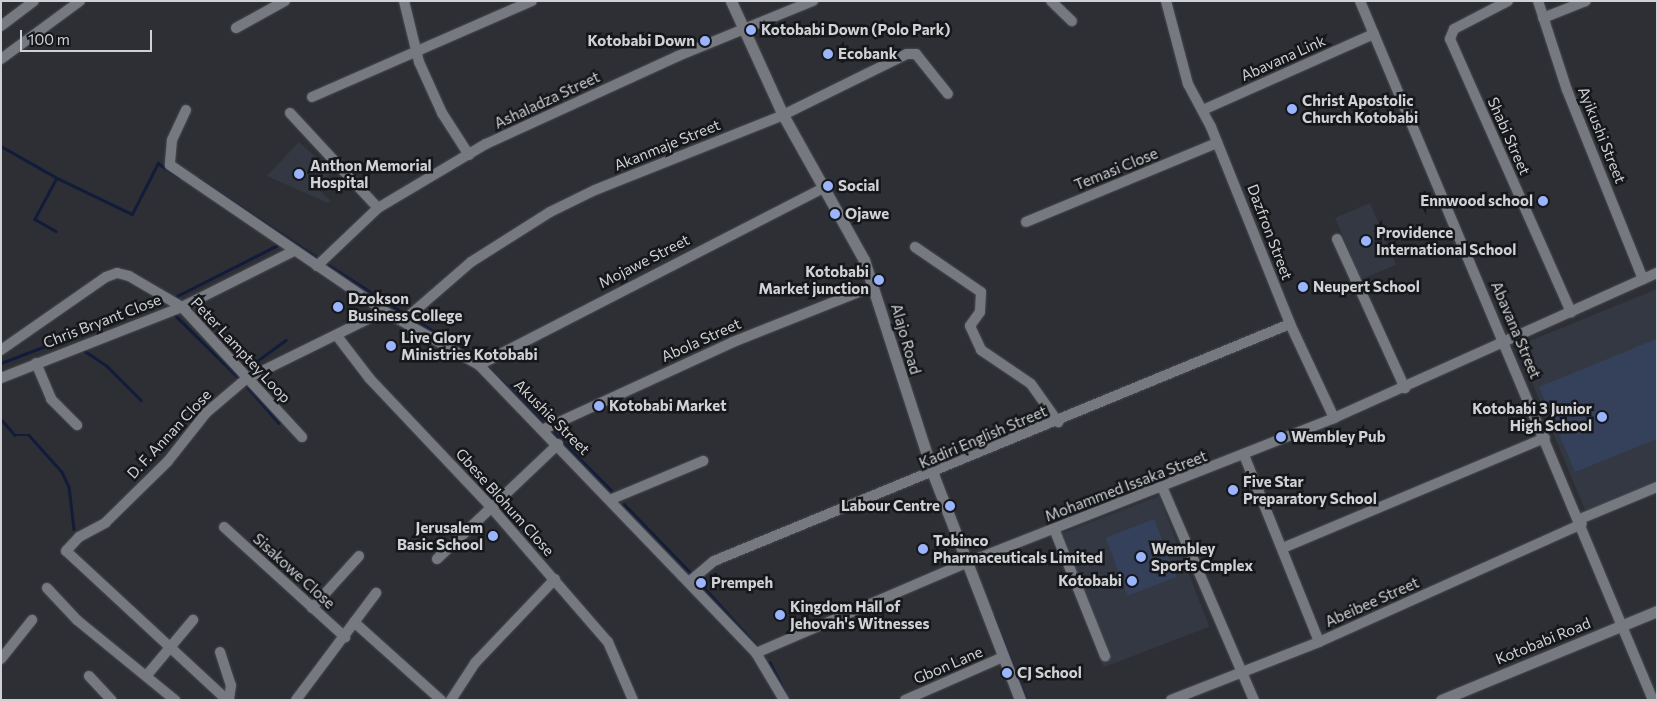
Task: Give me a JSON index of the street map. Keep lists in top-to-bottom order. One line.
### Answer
{"streets":{"street":["Abavana Link","Ashaladza Street","Ayikushi Street","Shabi Street","Akanmaje Street","Temasi Close","Dazfron Street","Mojawe Street","Chris Bryant Close","Abavana Street","Alajo Road","Abola Street","Peter Lamptey Loop","Akushie Street","D. F. Annan Close","Kadiri English Street","Mohammed Issaka Street","Gbese Blohum Close","Sisakowe Close","Abeibee Street","Kotobabi Road","Gbon Lane"]},"crossings":[["Abavana Link","Dazfron Street"],["Abavana Link","Abavana Street"],["Ashaladza Street","Alajo Road"],["Ashaladza Street","Akushie Street"],["Ayikushi Street","Mohammed Issaka Street"],["Shabi Street","Mohammed Issaka Street"],["Akanmaje Street","Alajo Road"],["Akanmaje Street","Akushie Street"],["Temasi Close","Dazfron Street"],["Dazfron Street","Kadiri English Street"],["Dazfron Street","Mohammed Issaka Street"],["Mojawe Street","Alajo Road"],["Mojawe Street","Akushie Street"],["Chris Bryant Close","Peter Lamptey Loop"],["Chris Bryant Close","Akushie Street"],["Abavana Street","Mohammed Issaka Street"],["Abavana Street","Abeibee Street"],["Abavana Street","Kotobabi Road"],["Alajo Road","Abola Street"],["Alajo Road","Kadiri English Street"],["Alajo Road","Mohammed Issaka Street"],["Alajo Road","Gbon Lane"],["Abola Street","Akushie Street"],["Peter Lamptey Loop","D. F. Annan Close"],["Akushie Street","D. F. Annan Close"],["Akushie Street","Kadiri English Street"],["Akushie Street","Mohammed Issaka Street"],["D. F. Annan Close","Gbese Blohum Close"]],"places":["Kotobabi Down (Polo Park)","Kotobabi Down","Ecobank","Christ Apostolic Church Kotobabi","Anthon Memorial Hospital","Social","Ennwood school","Ojawe","Providence International School","Kotobabi Market junction","Neupert School","Dzokson Business College","Live Glory Ministries Kotobabi","Kotobabi Market","Kotobabi 3 Junior High School","Wembley Pub","Five Star Preparatory School","Labour Centre","Jerusalem Basic School","Tobinco Pharmaceuticals Limited","Wembley Sports Cmplex","Kotobabi","Prempeh","Kingdom Hall of Jehovah's Witnesses","CJ School"],"scale_bar":"100 m"}
